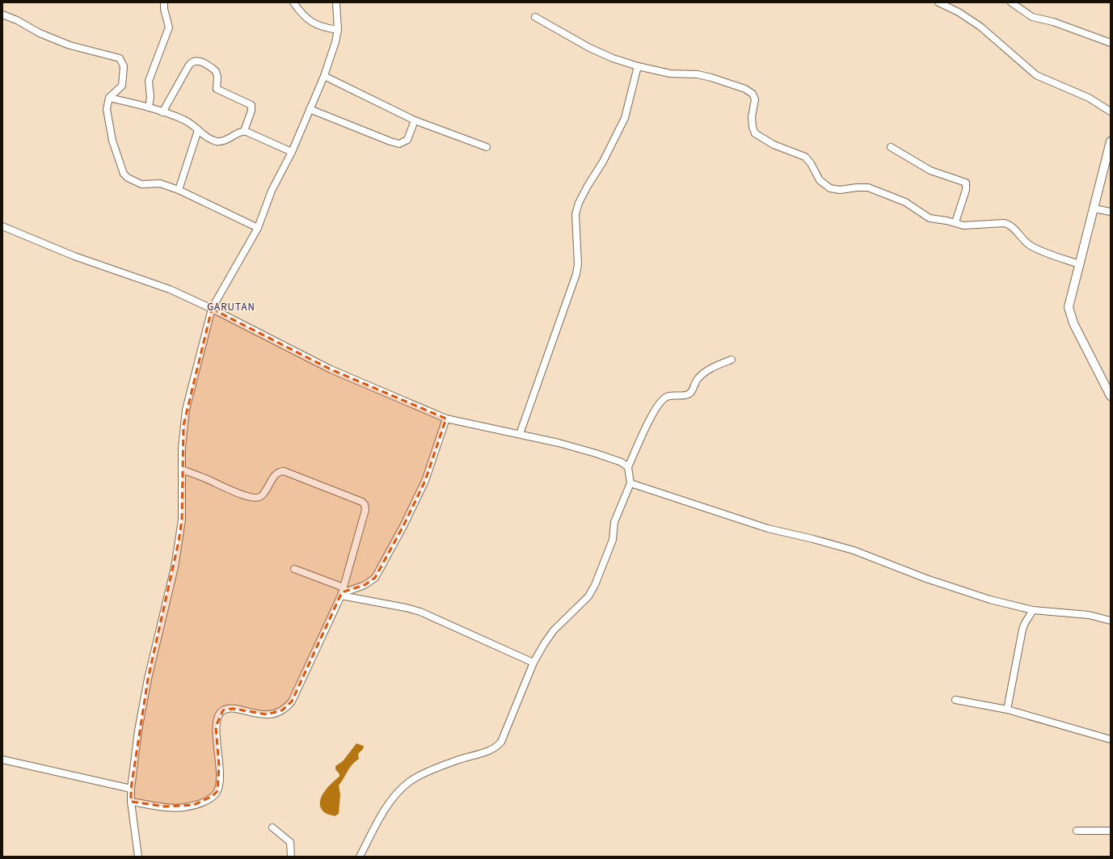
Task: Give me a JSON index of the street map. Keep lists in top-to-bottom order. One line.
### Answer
{"districts":["GARUTAN"]}
